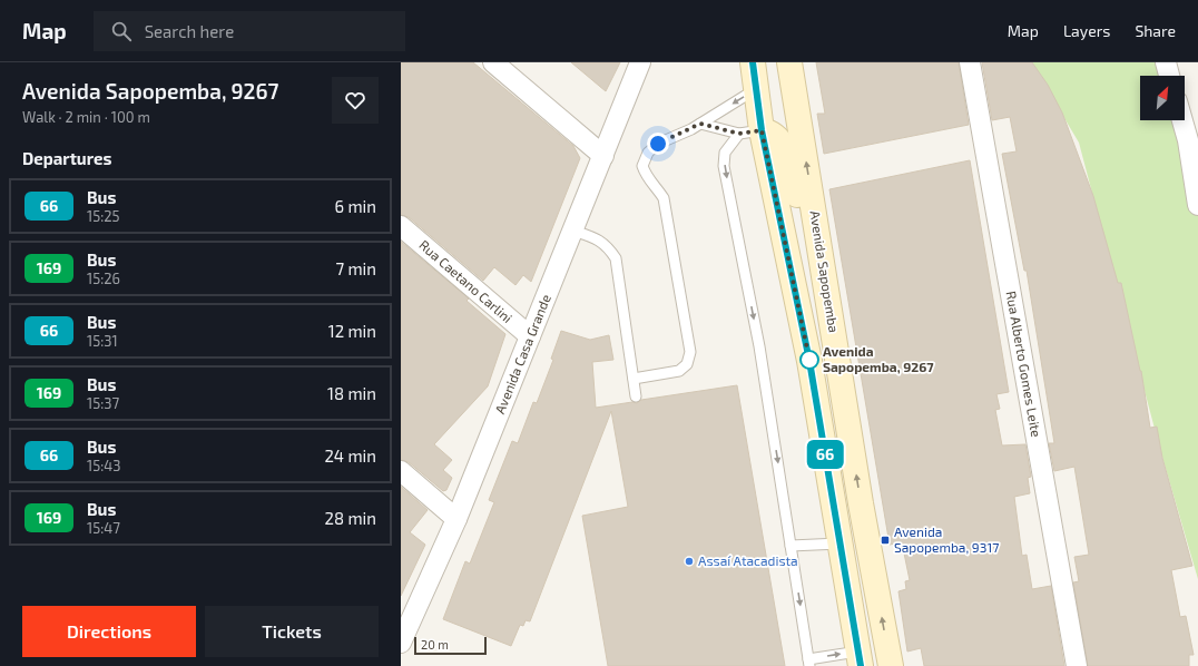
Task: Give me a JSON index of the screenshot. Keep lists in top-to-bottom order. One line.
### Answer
{"streets":{"main road":["Avenida Sapopemba"],"street":["Rua Caetano Carlini","Avenida Casa Grande","Rua Alberto Gomes Leite"]},"crossings":[["Rua Caetano Carlini","Avenida Casa Grande"]],"places":{"other":["Avenida Sapopemba, 9267","Assaí Atacadista"],"transit":["Avenida Sapopemba, 9317"]},"lines":["bus line 66"],"scale_bar":"20 m","north":"top right","page":{"header":"Map","search":"Search here","nav":["Map","Layers","Share"],"heading":[["Avenida Sapopemba, 9267","Walk · 2 min · 100 m"],"Departures"],"on_map":"66","list":[{"mark":"66","name":"Bus","note":"15:25","value":"6 min"},{"mark":"169","name":"Bus","note":"15:26","value":"7 min"},{"mark":"66","name":"Bus","note":"15:31","value":"12 min"},{"mark":"169","name":"Bus","note":"15:37","value":"18 min"},{"mark":"66","name":"Bus","note":"15:43","value":"24 min"},{"mark":"169","name":"Bus","note":"15:47","value":"28 min"}],"buttons":["Directions","Tickets"],"scale":"20 m"}}
